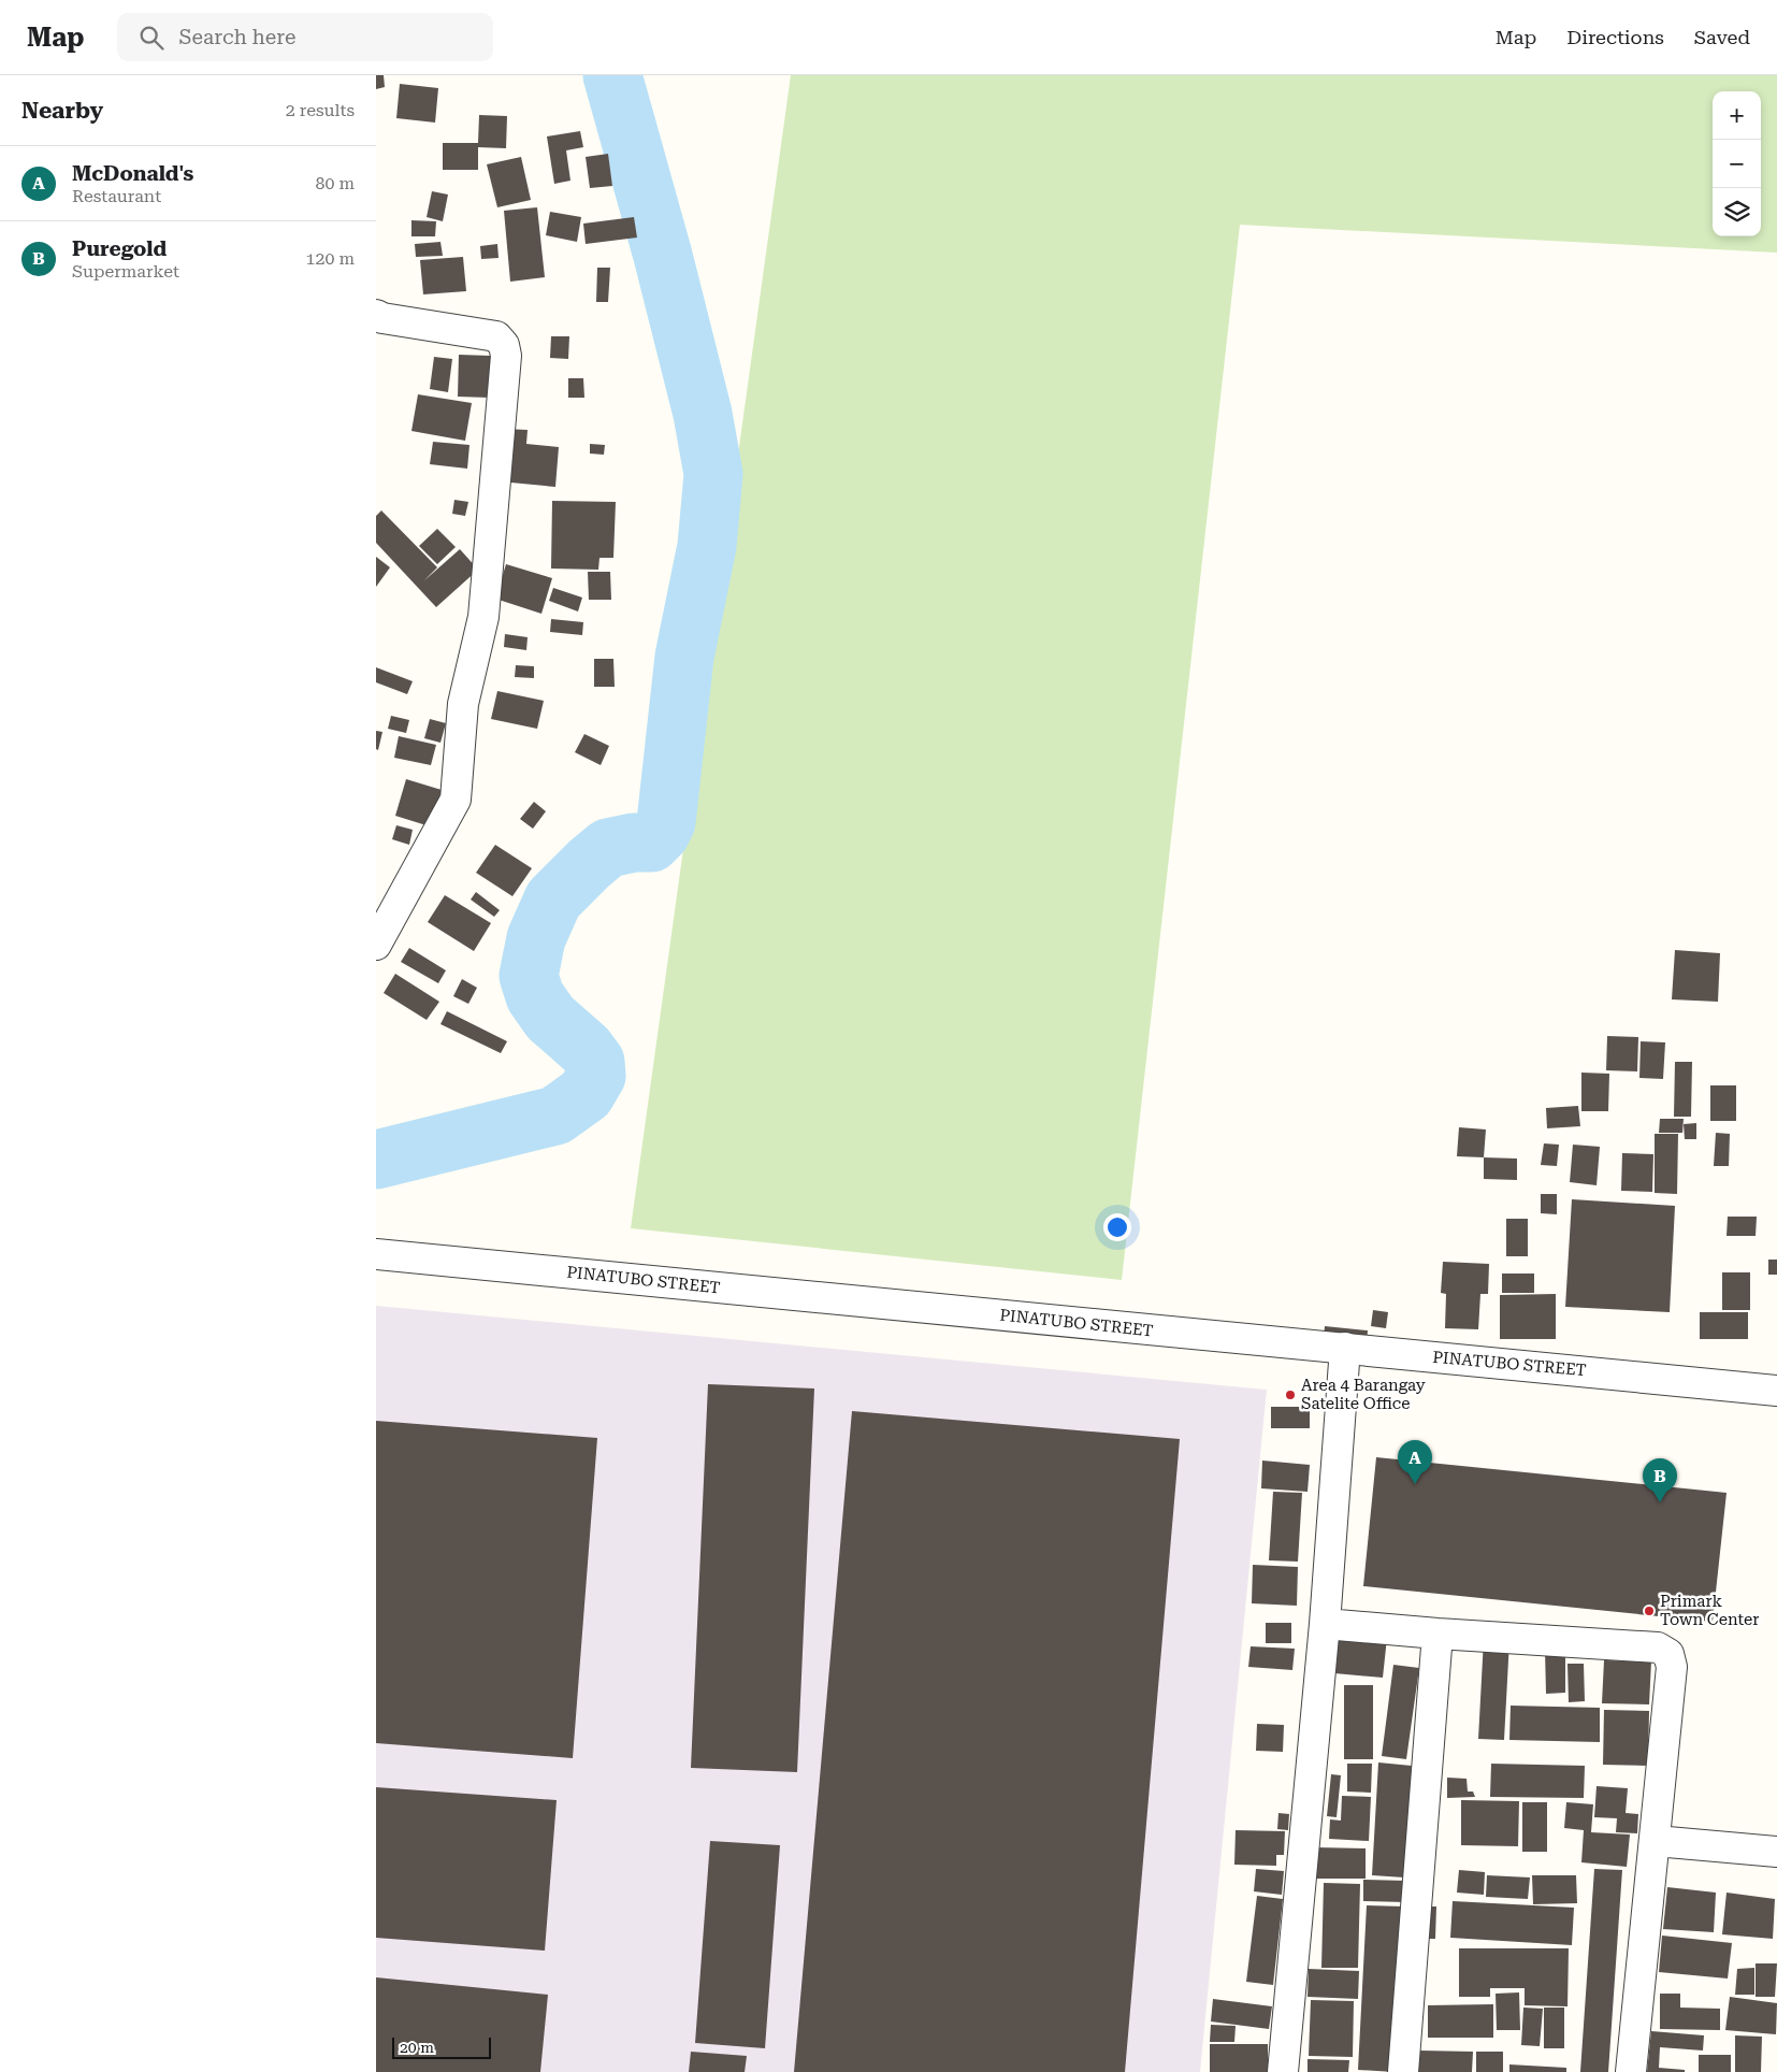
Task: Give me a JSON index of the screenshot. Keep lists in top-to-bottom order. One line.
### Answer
{"streets":{"street":["PINATUBO STREET"]},"places":["Area 4 Barangay Satelite Office","Primark Town Center"],"scale_bar":"20 m","page":{"header":"Map","search":"Search here","nav":["Map","Directions","Saved"],"heading":["Nearby","2 results"],"map_buttons":["+","−"],"list":[{"mark":"A","name":"McDonald's","note":"Restaurant","value":"80 m"},{"mark":"B","name":"Puregold","note":"Supermarket","value":"120 m"}],"pins":["A","B"],"scale":"20 m"}}
